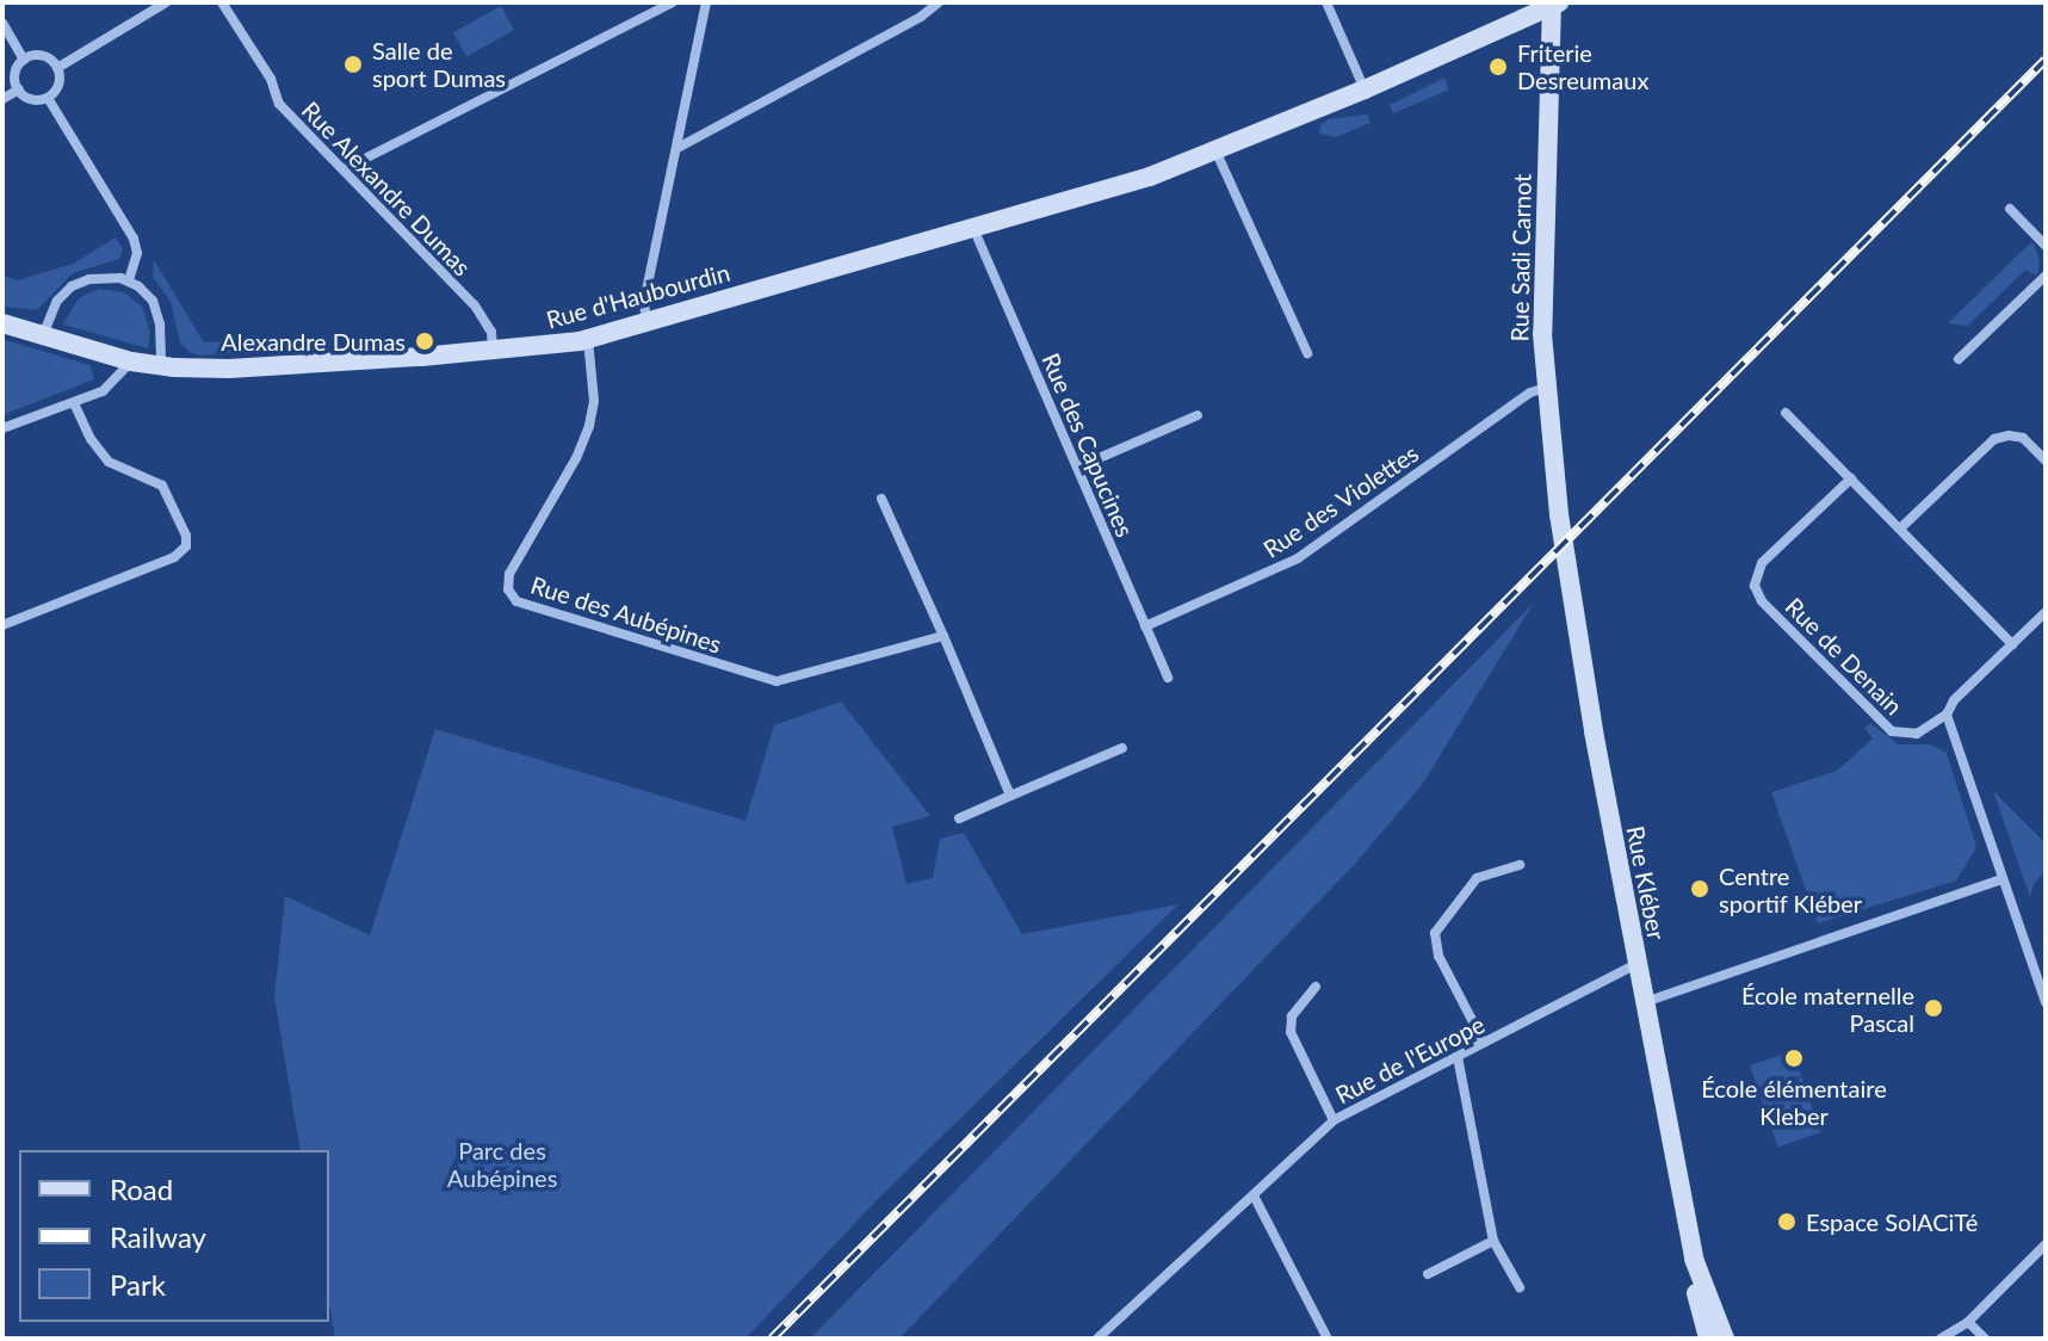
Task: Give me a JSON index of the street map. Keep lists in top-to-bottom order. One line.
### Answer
{"streets":{"main road":["Rue Sadi Carnot","Rue d'Haubourdin","Rue Kléber"],"street":["Rue Alexandre Dumas","Rue des Capucines","Rue des Violettes","Rue des Aubépines","Rue de Denain","Rue de l'Europe"]},"crossings":[["Rue Alexandre Dumas","Rue d'Haubourdin"],["Rue Sadi Carnot","Rue d'Haubourdin"],["Rue Sadi Carnot","Rue des Violettes"],["Rue Sadi Carnot","Rue Kléber"],["Rue d'Haubourdin","Rue des Capucines"],["Rue d'Haubourdin","Rue des Aubépines"],["Rue des Capucines","Rue des Violettes"],["Rue Kléber","Rue de l'Europe"]],"parks":["Parc des Aubépines"],"places":["Salle de sport Dumas","Friterie Desreumaux","Alexandre Dumas","Centre sportif Kléber","École maternelle Pascal","École élémentaire Kleber","Espace SolACiTé"],"legend":["Road","Railway","Park"]}
